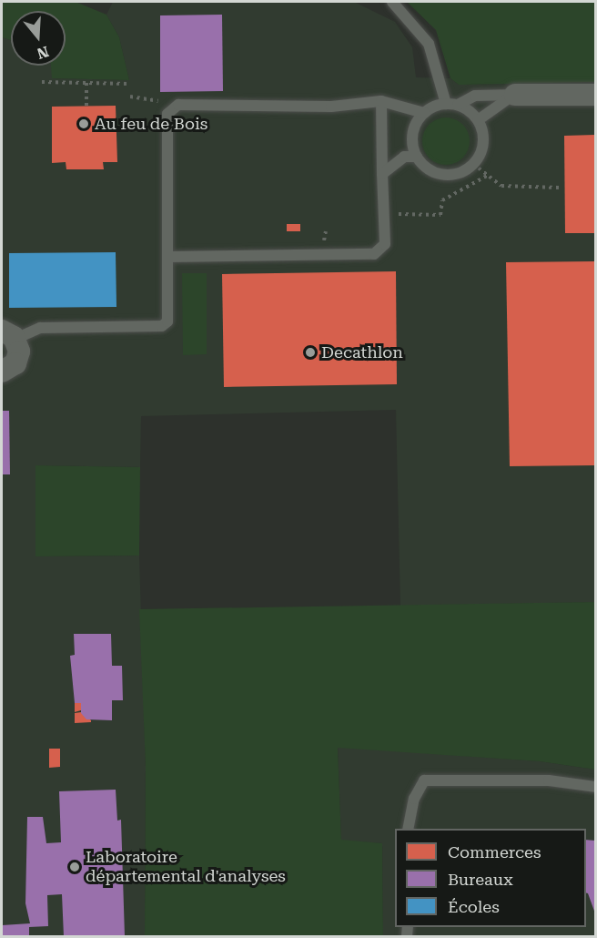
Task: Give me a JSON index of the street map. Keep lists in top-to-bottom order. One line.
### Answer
{"places":["Au feu de Bois","Decathlon","Laboratoire départemental d'analyses"],"legend":["Commerces","Bureaux","Écoles"],"north":"bottom"}
